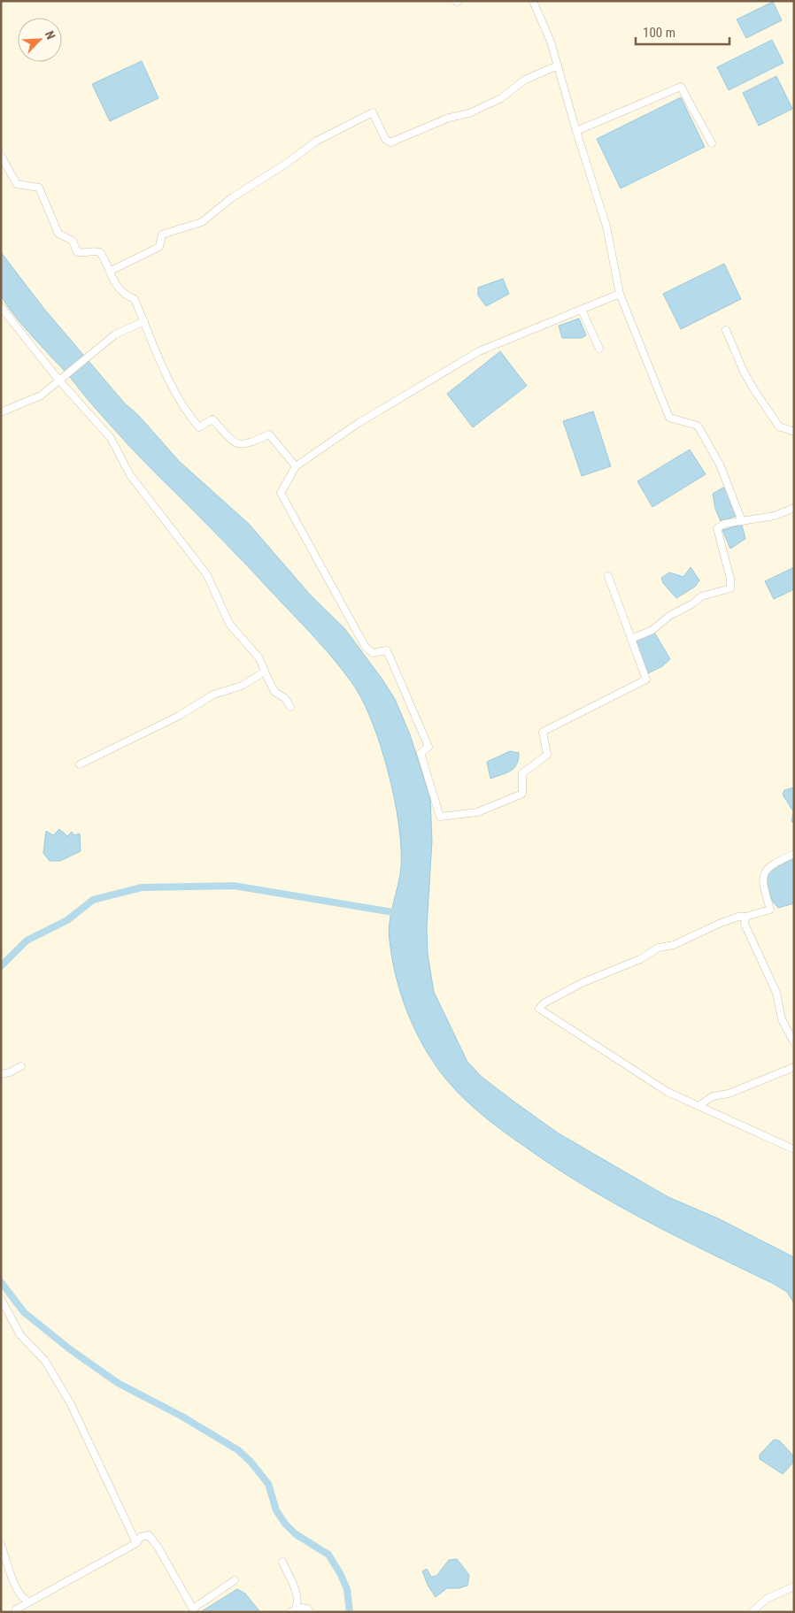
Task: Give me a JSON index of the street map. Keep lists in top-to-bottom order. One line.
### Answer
{"scale_bar":"100 m","north":"top right"}
